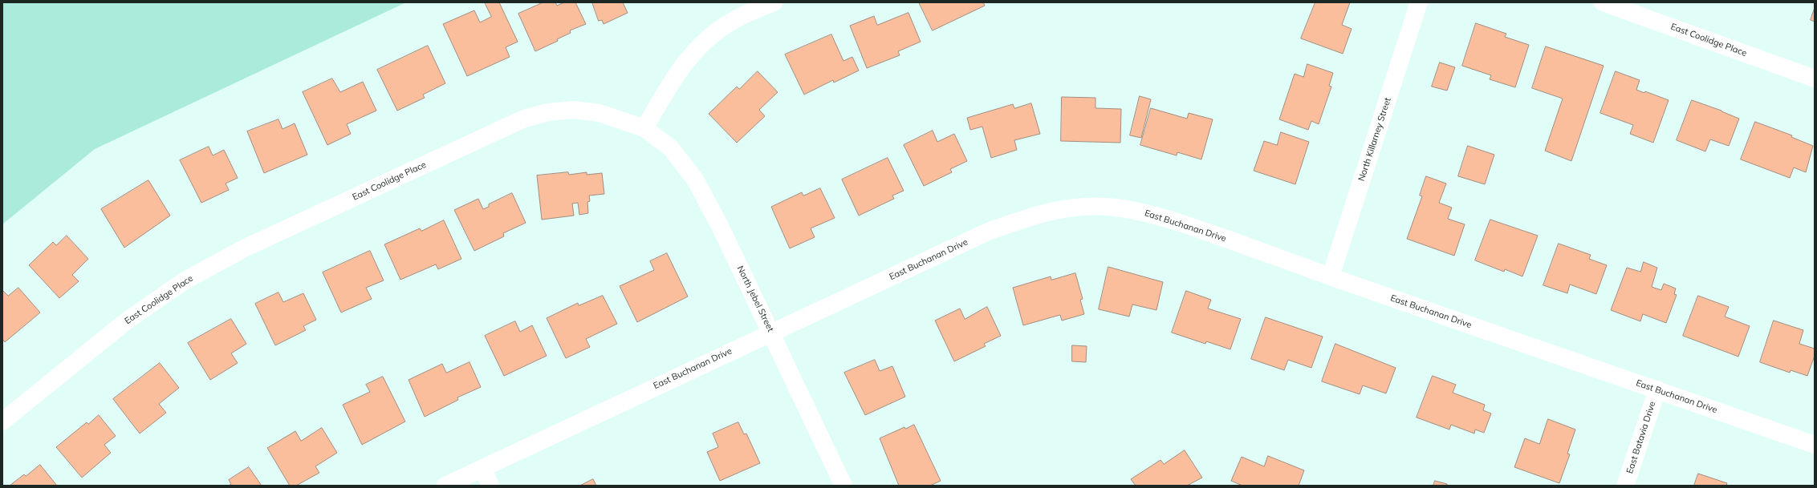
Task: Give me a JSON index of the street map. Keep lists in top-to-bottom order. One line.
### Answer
{"streets":{"street":["East Coolidge Place","North Killarney Street","East Buchanan Drive","North Jebel Street","East Batavia Drive"]},"crossings":[["East Coolidge Place","North Jebel Street"],["North Killarney Street","East Buchanan Drive"],["East Buchanan Drive","North Jebel Street"],["East Buchanan Drive","East Batavia Drive"]]}
